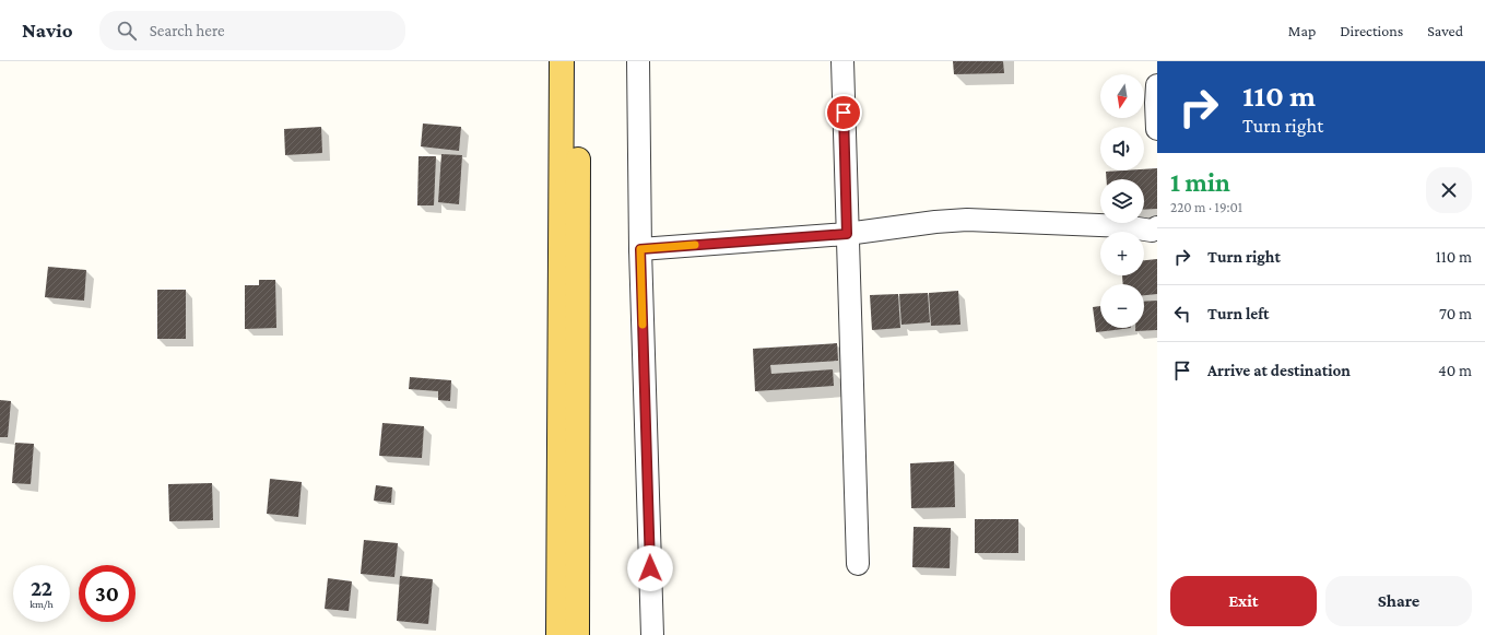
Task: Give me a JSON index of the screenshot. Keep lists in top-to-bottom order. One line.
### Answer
{"north":"bottom","page":{"header":"Navio","search":"Search here","nav":["Map","Directions","Saved"],"turn":["110 m","Turn right"],"map_buttons":["+","−"],"heading":["1 min","220 m · 19:01"],"list":[{"name":"Turn right","value":"110 m"},{"name":"Turn left","value":"70 m"},{"name":"Arrive at destination","value":"40 m"}],"speed":"22 km/h","limit":"30","buttons":["Exit","Share"]}}
